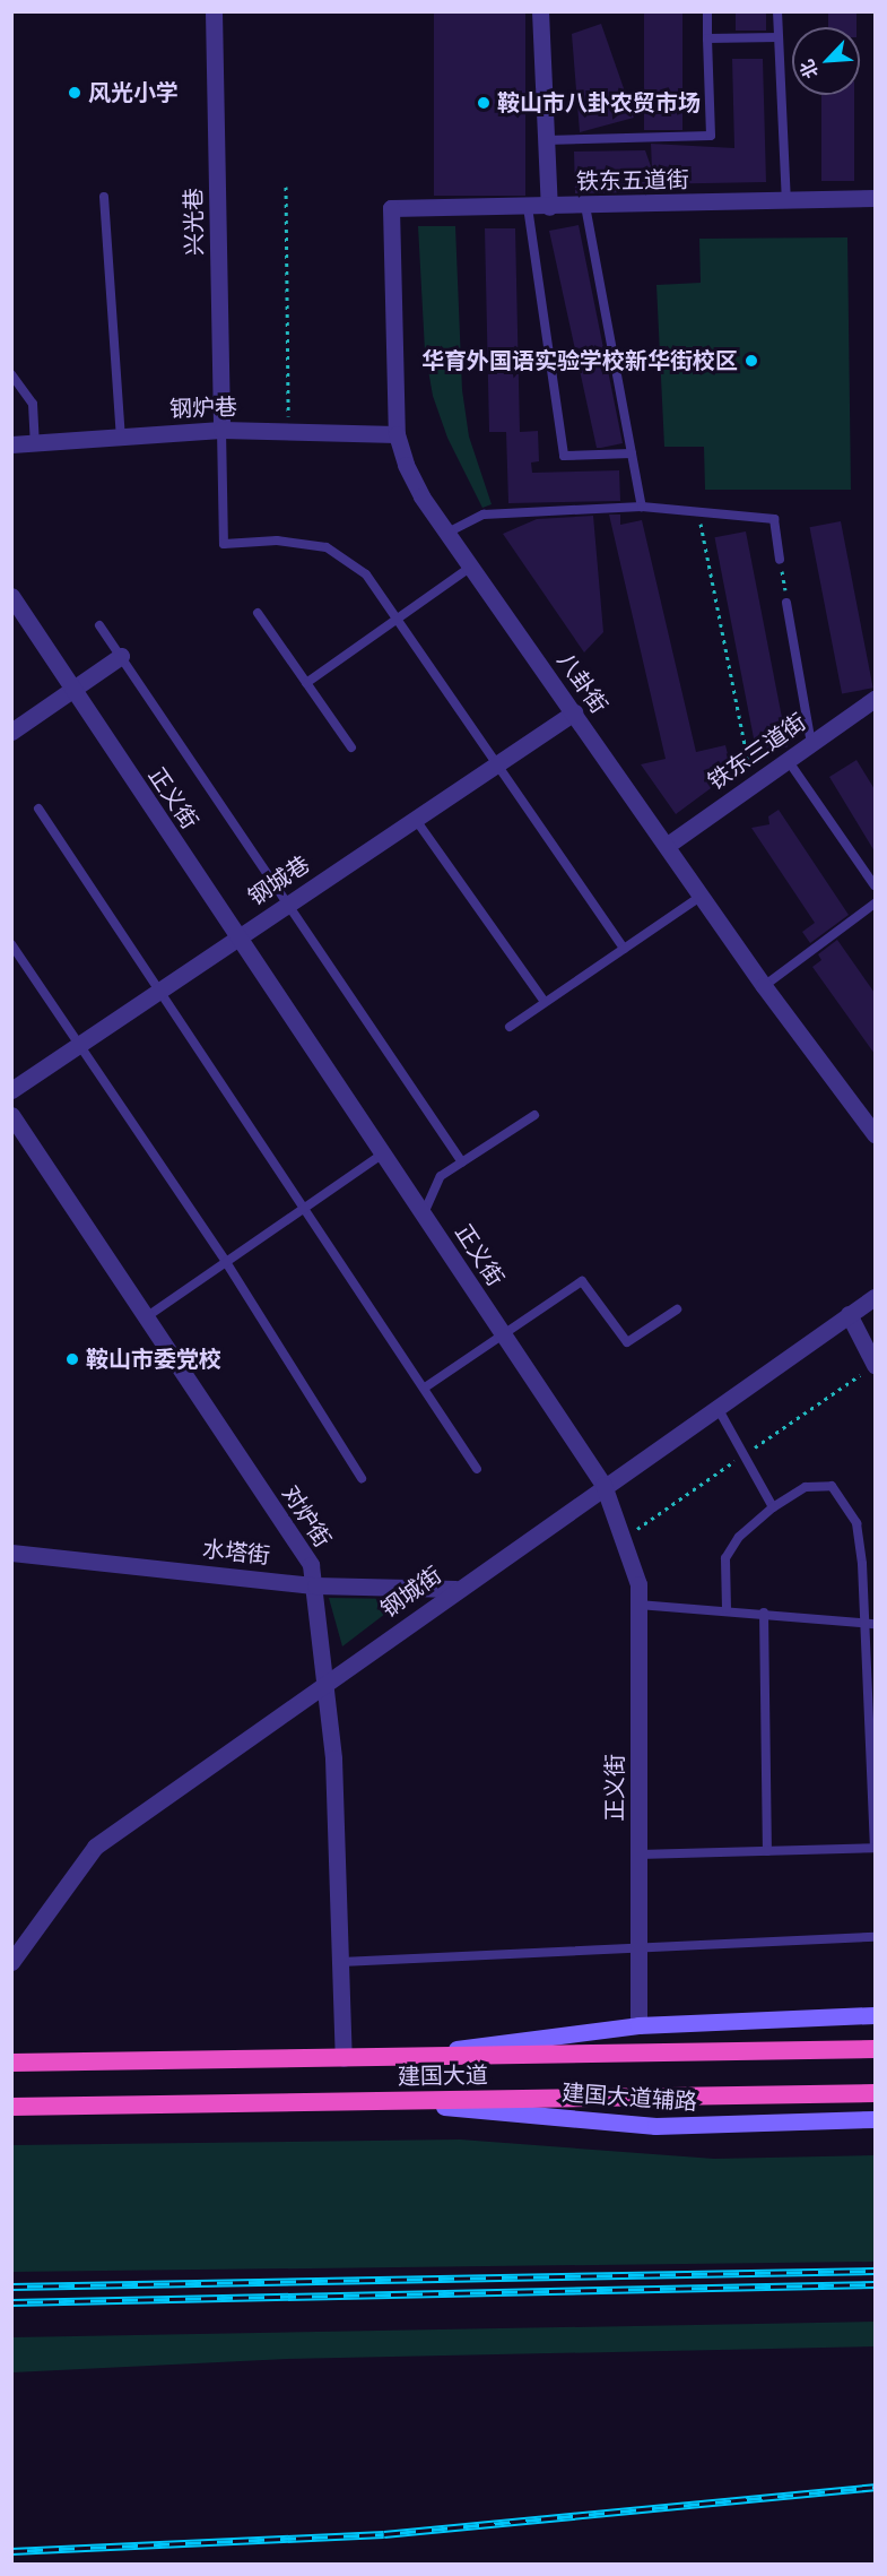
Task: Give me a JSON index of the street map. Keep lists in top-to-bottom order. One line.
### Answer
{"streets":{"highway":["建国大道"],"main road":["建国大道辅路"],"street":["铁东五道街","兴光巷","钢炉巷","八卦街","铁东三道街","正义街","钢城巷","对炉街","水塔街","钢城街"]},"crossings":[["铁东五道街","八卦街"],["兴光巷","钢炉巷"],["钢炉巷","八卦街"],["八卦街","铁东三道街"],["八卦街","钢城巷"],["正义街","钢城巷"],["正义街","钢城街"],["对炉街","水塔街"],["对炉街","钢城街"],["水塔街","钢城街"],["建国大道","建国大道辅路"]],"places":["风光小学","鞍山市八卦农贸市场","华育外国语实验学校新华街校区","鞍山市委党校"],"north":"bottom left"}
